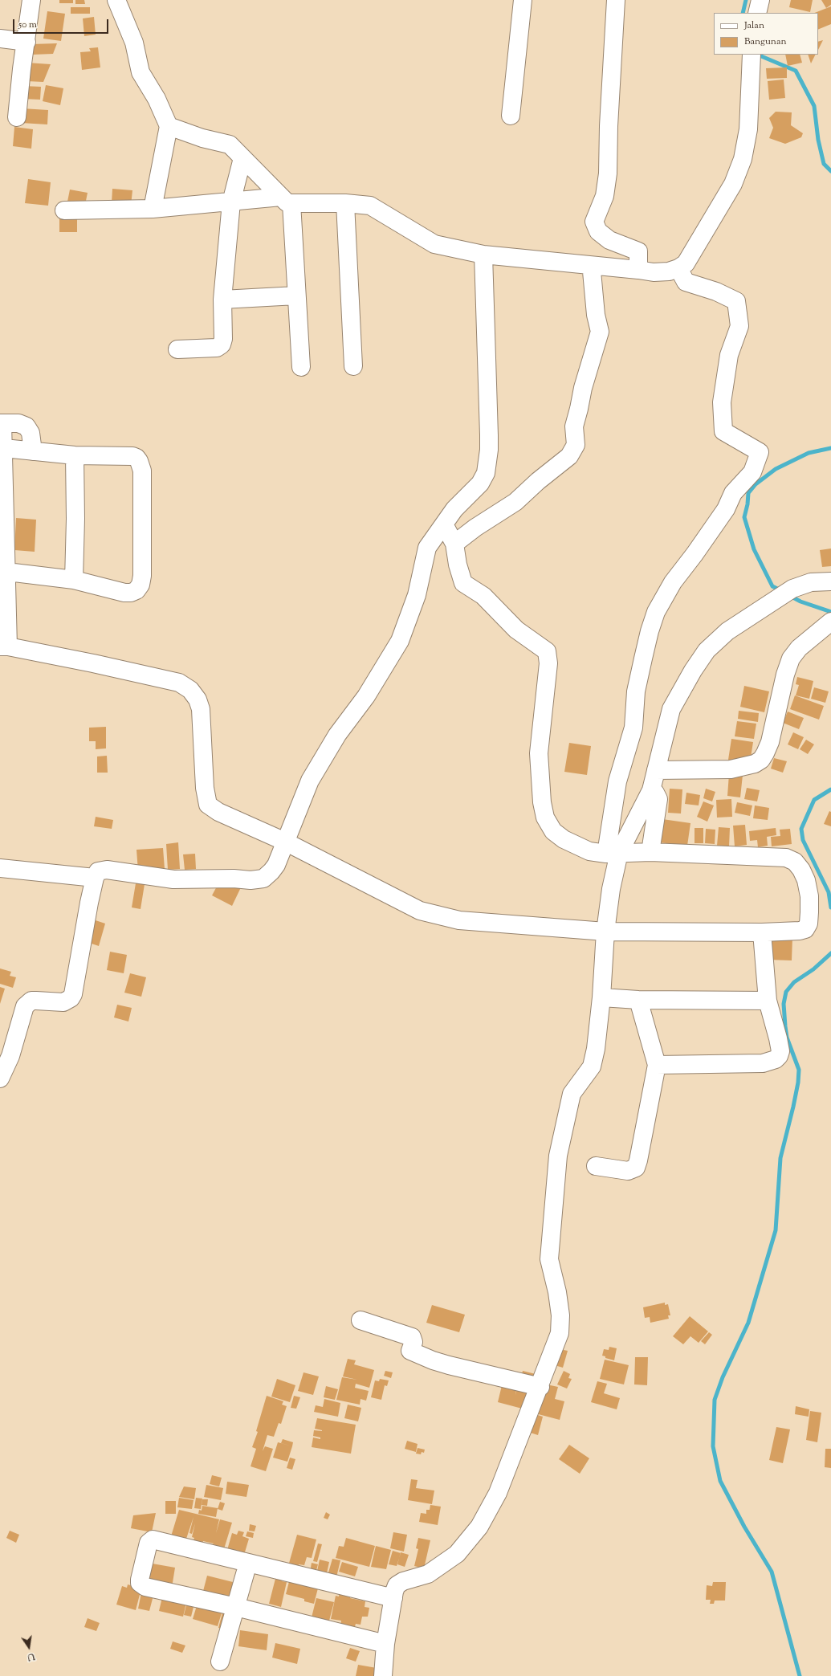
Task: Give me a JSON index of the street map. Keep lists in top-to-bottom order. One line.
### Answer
{"legend":["Jalan","Bangunan"],"scale_bar":"50 m","north":"bottom"}
